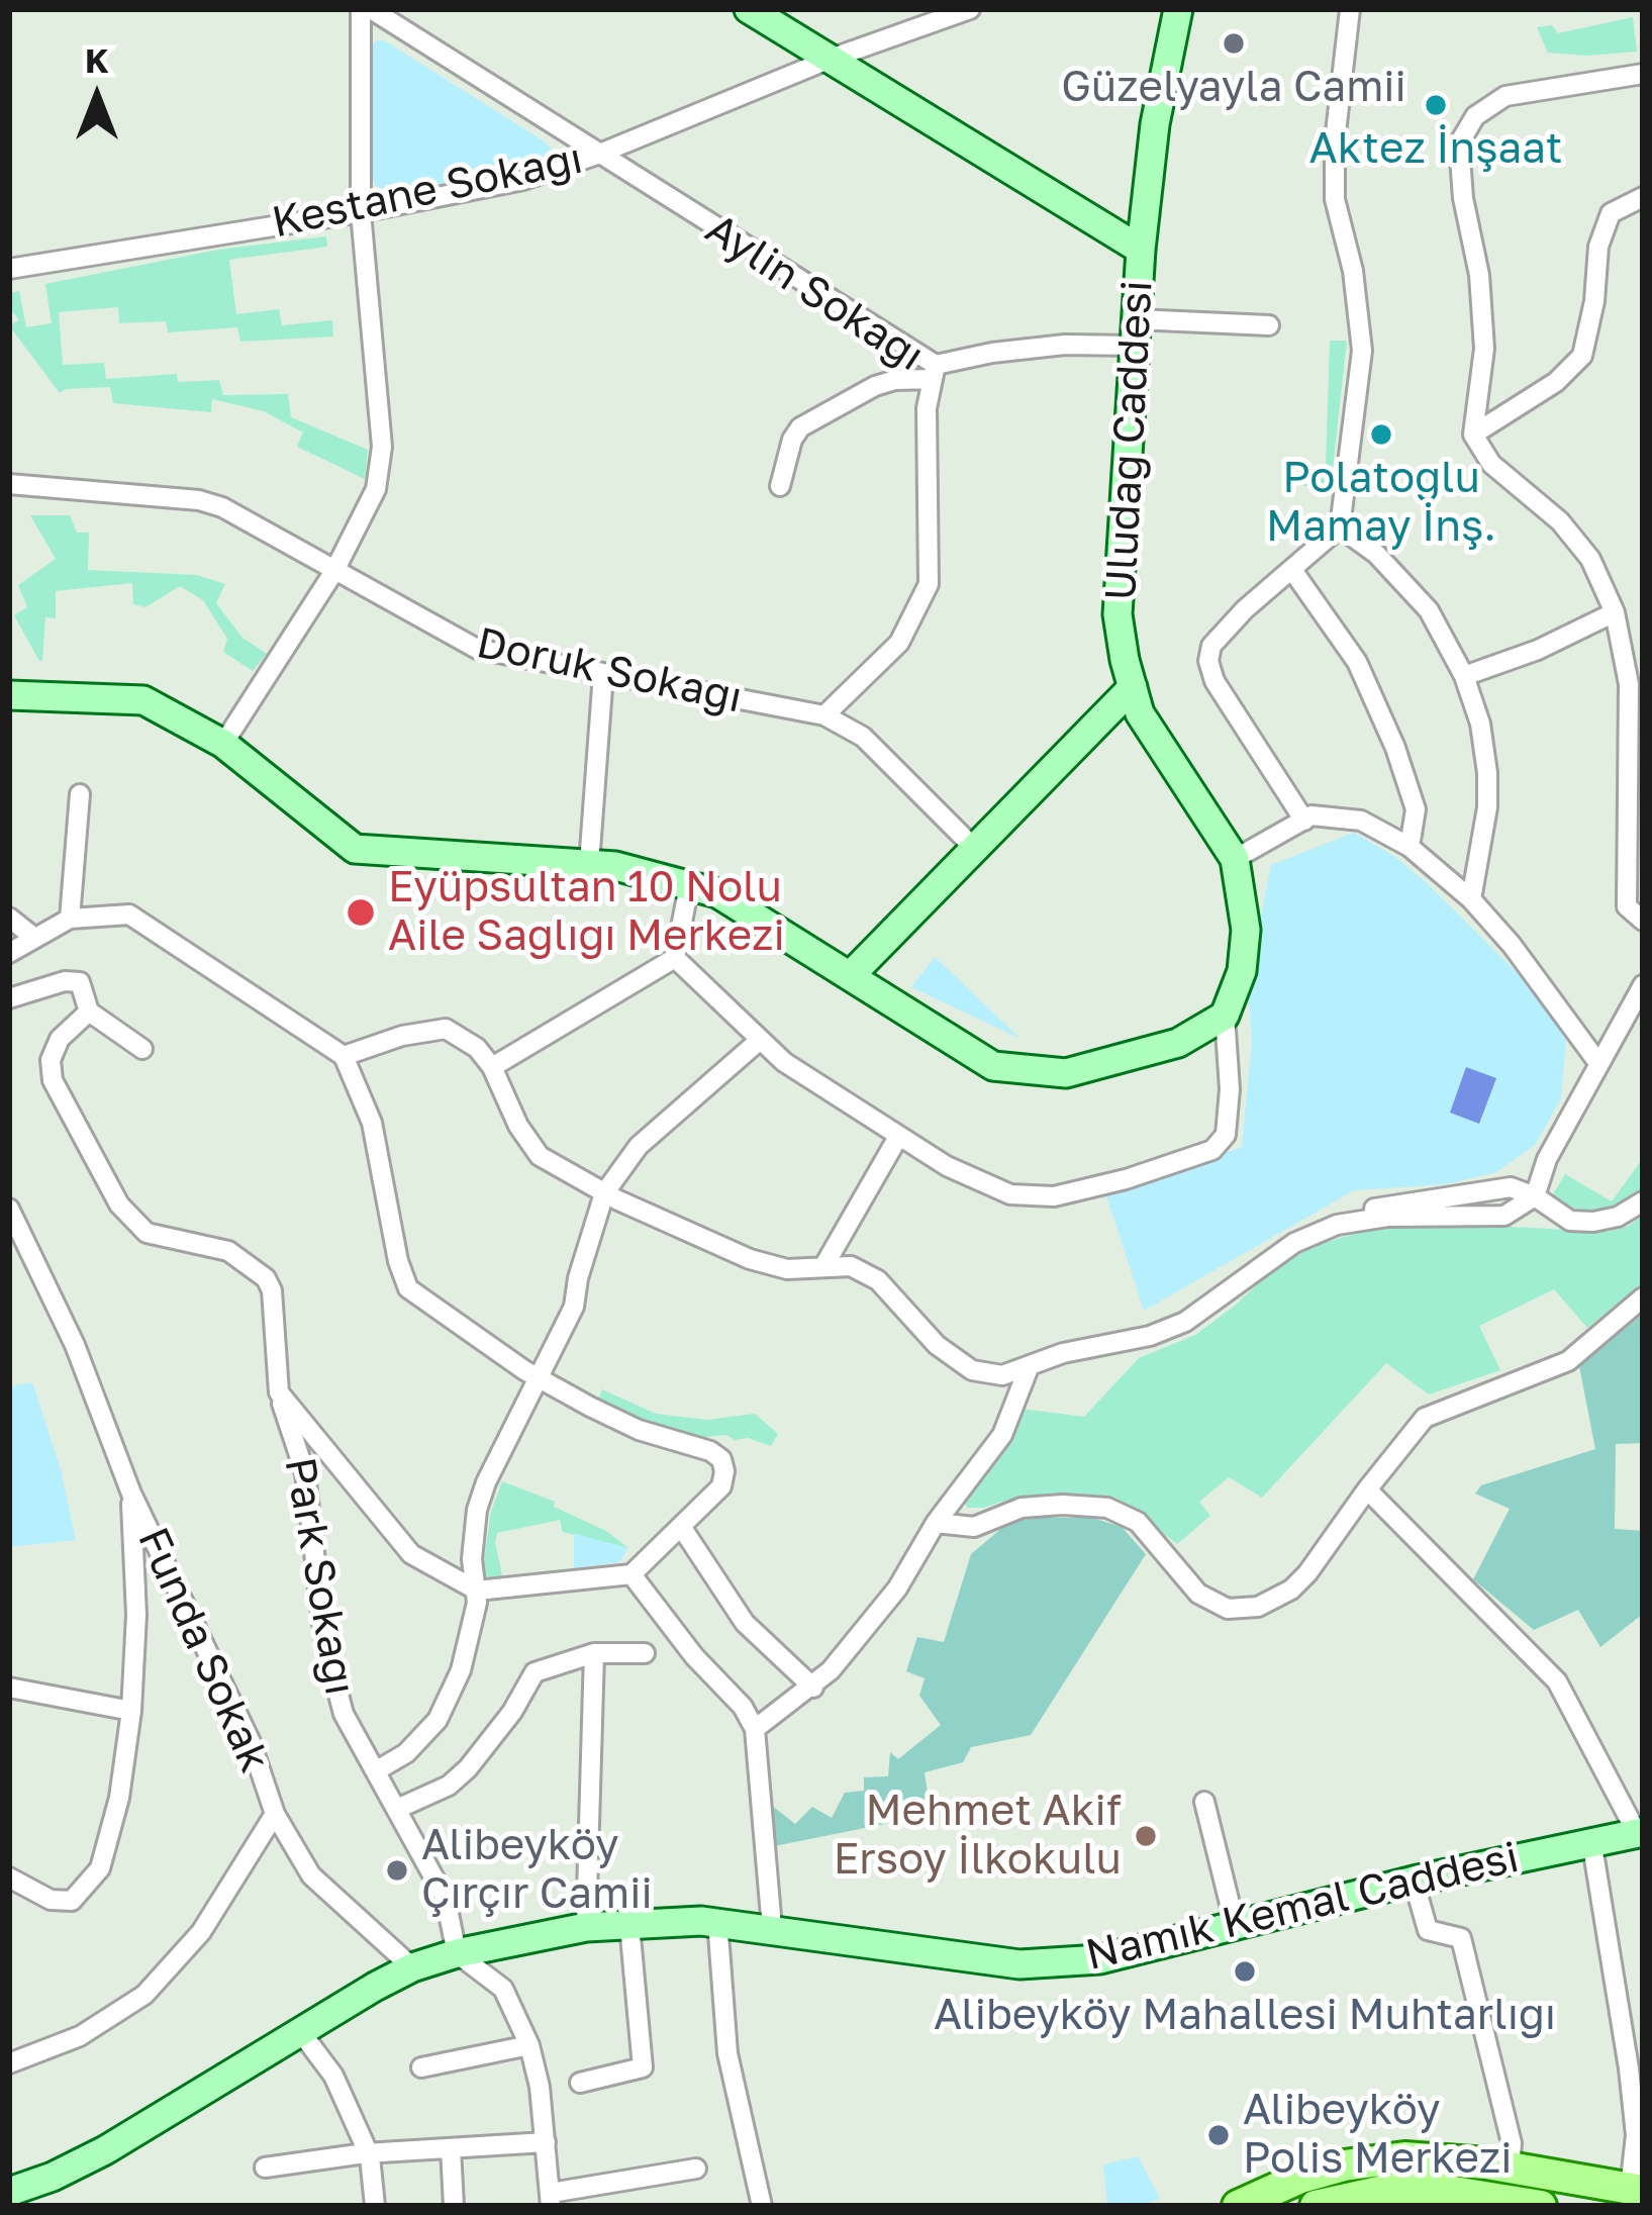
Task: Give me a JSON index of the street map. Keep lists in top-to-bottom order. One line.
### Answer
{"streets":{"main road":["Uludağ Caddesi","Namık Kemal Caddesi"],"street":["Kestane Sokağı","Aylin Sokağı","Doruk Sokağı","Park Sokağı","Funda Sokak"]},"crossings":[["Kestane Sokağı","Aylin Sokağı"],["Kestane Sokağı","Uludağ Caddesi"],["Aylin Sokağı","Doruk Sokağı"],["Park Sokağı","Namık Kemal Caddesi"]],"places":["Güzelyayla Camii","Aktez İnşaat","Polatoğlu Mamay İnş.","Eyüpsultan 10 Nolu Aile Sağlığı Merkezi","Mehmet Akif Ersoy İlkokulu","Alibeyköy Çırçır Camii","Alibeyköy Mahallesi Muhtarlığı","Alibeyköy Polis Merkezi"],"north":"top"}
